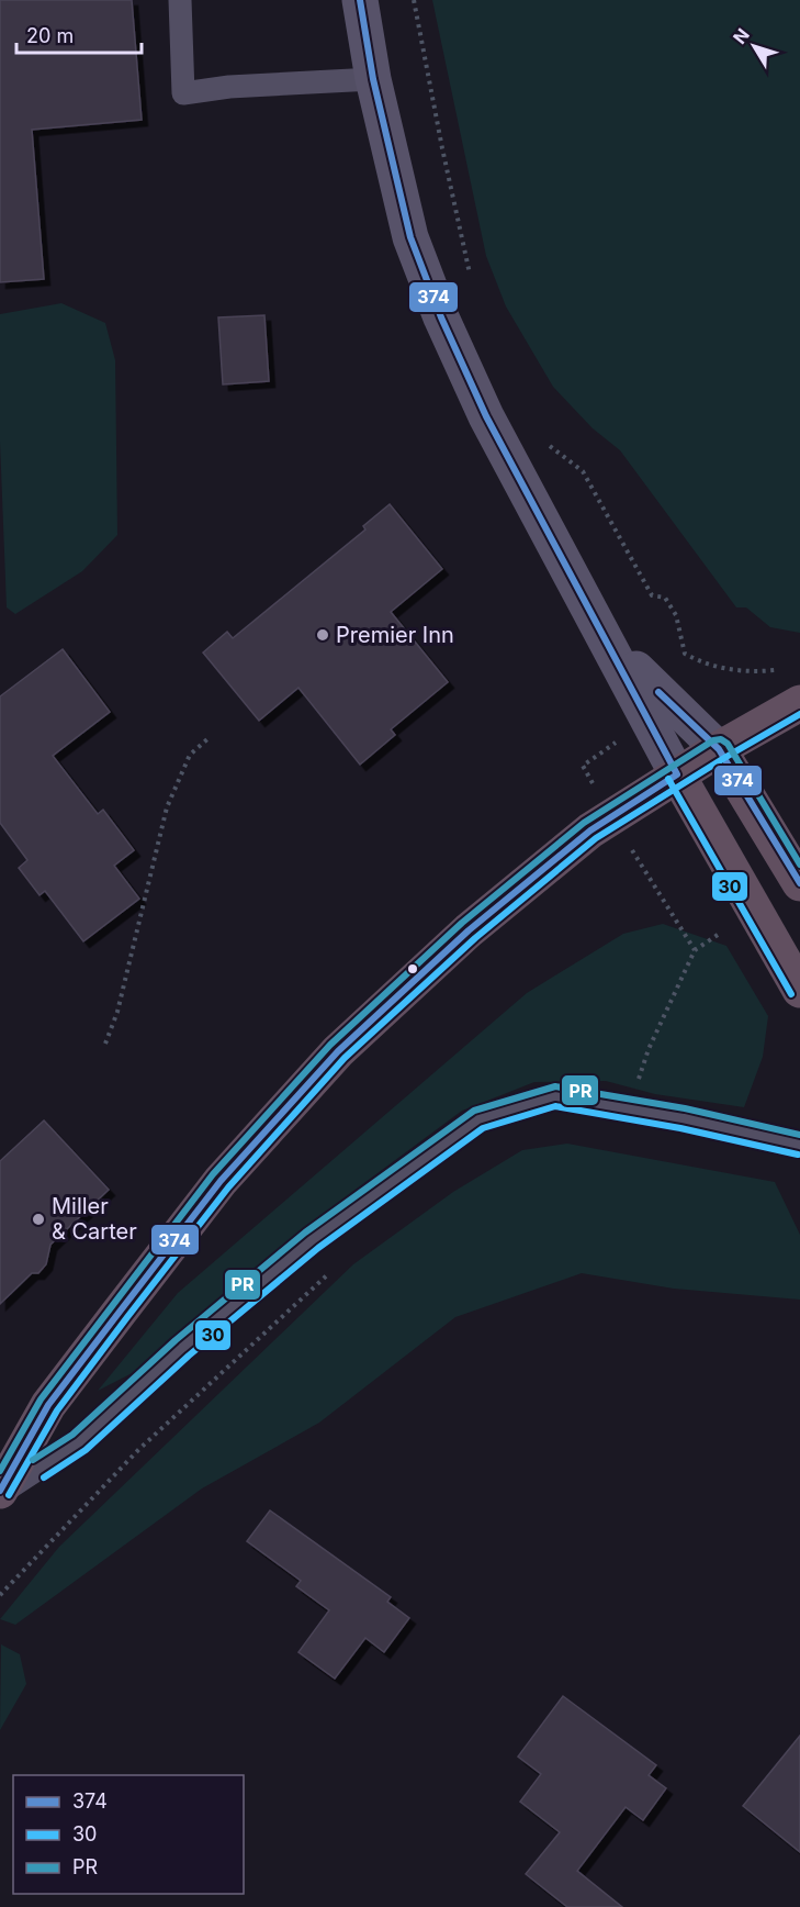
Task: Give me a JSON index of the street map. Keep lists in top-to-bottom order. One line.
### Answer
{"places":["Premier Inn","Miller & Carter"],"lines":["transit line 374","transit line 30","transit line PR"],"legend":["374","30","PR"],"scale_bar":"20 m","north":"top left"}
